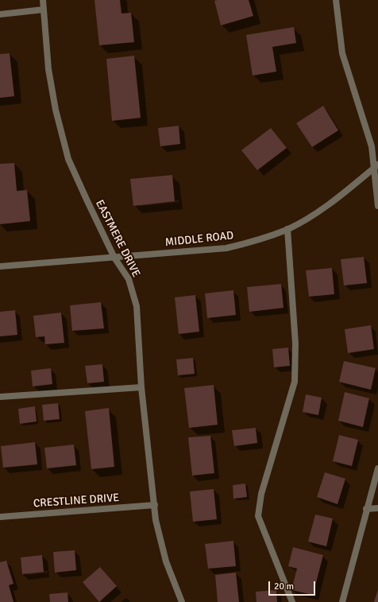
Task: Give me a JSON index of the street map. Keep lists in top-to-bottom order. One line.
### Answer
{"streets":{"street":["EASTMERE DRIVE","MIDDLE ROAD","CRESTLINE DRIVE"]},"crossings":[["EASTMERE DRIVE","MIDDLE ROAD"],["EASTMERE DRIVE","CRESTLINE DRIVE"]],"scale_bar":"20 m"}
